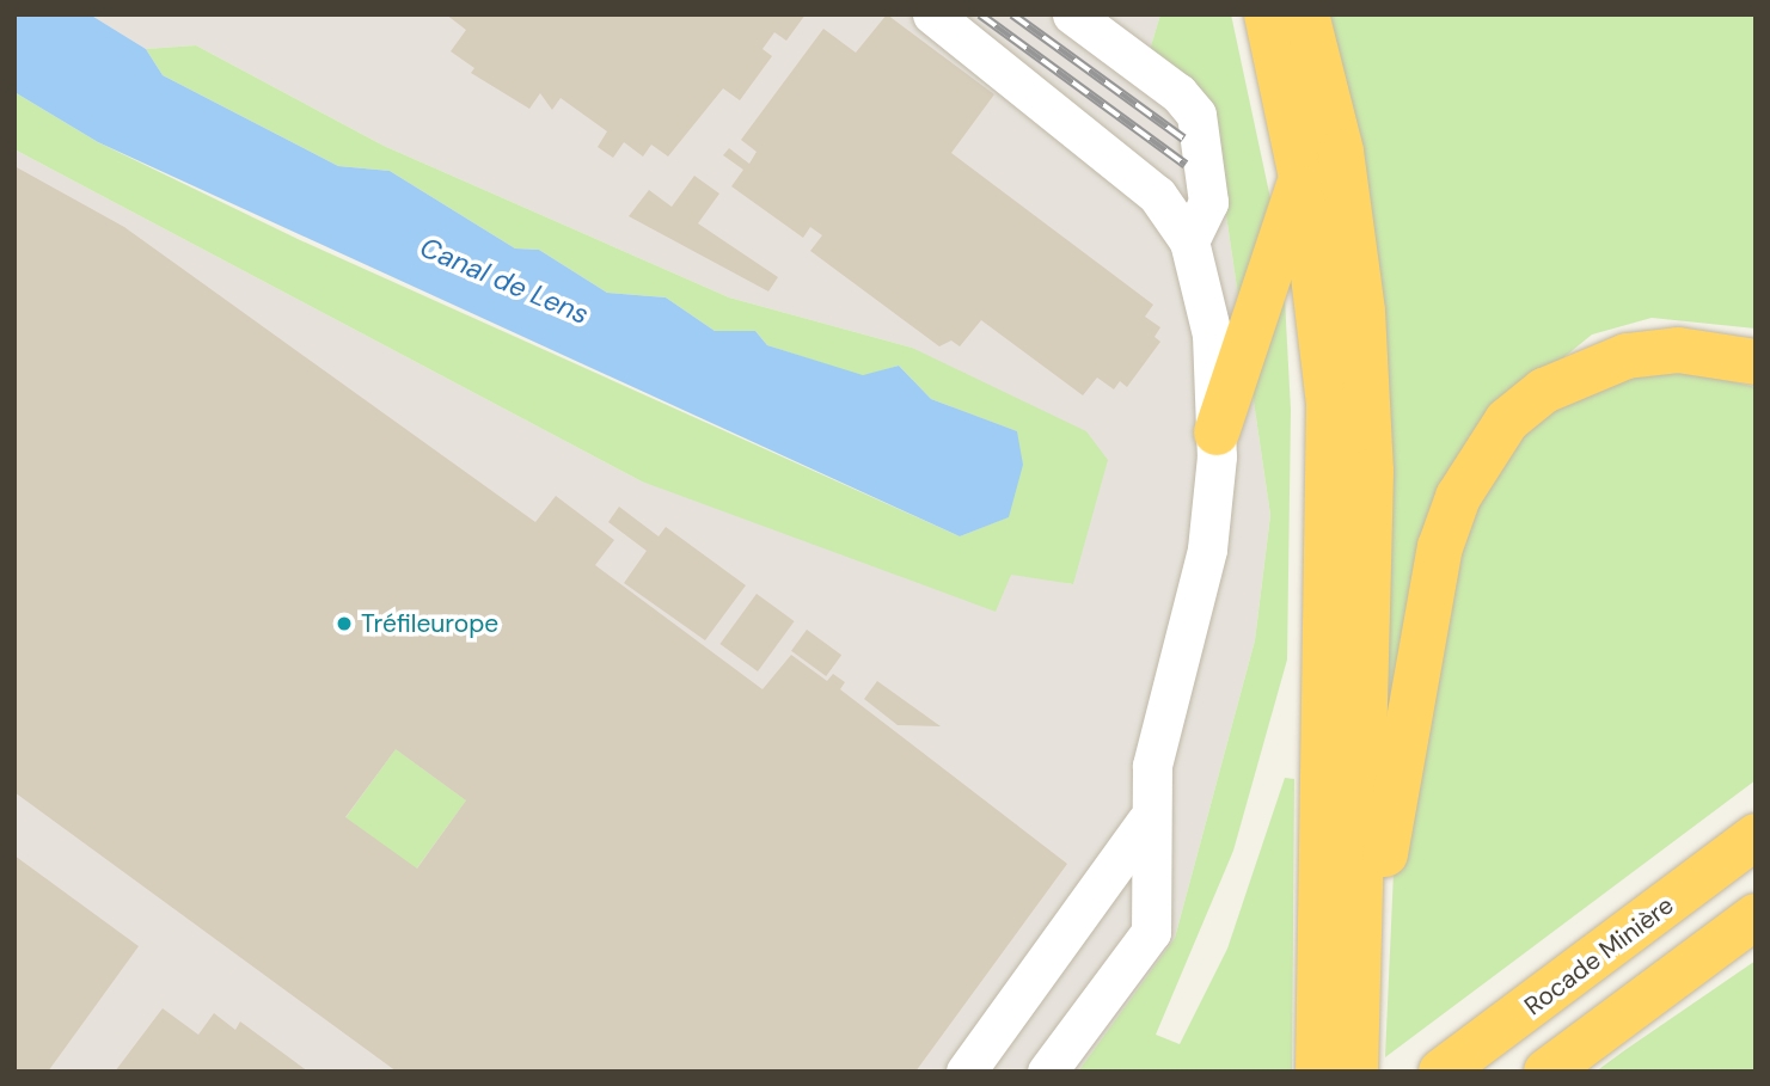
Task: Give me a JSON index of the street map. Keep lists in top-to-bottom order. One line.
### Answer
{"streets":{"highway":["Rocade Minière"]},"water":["Canal de Lens"],"places":["Tréfileurope"]}
